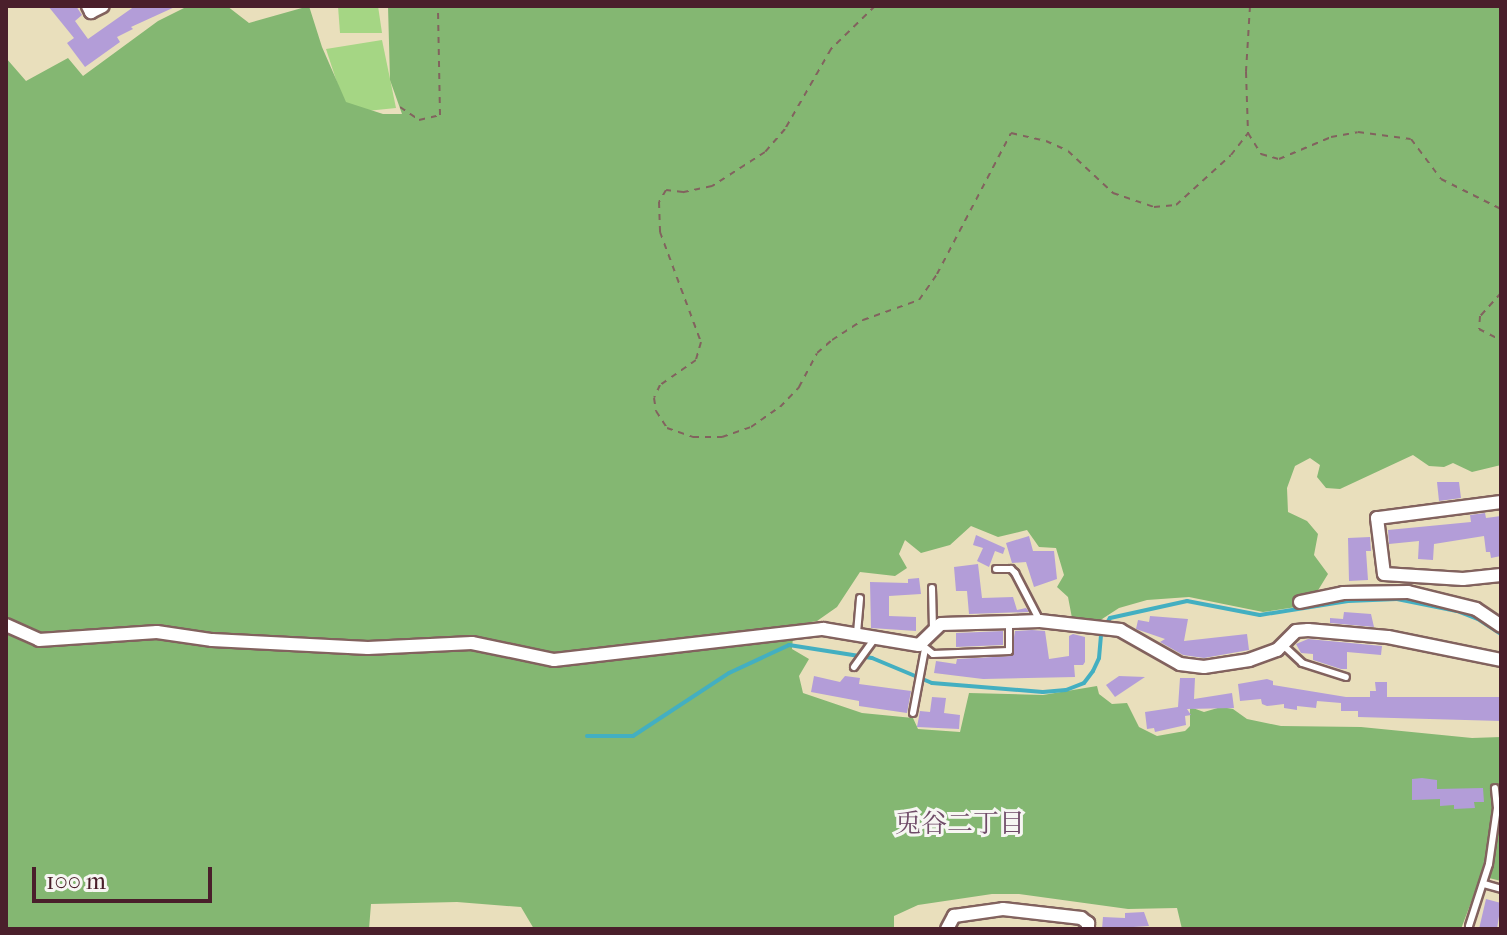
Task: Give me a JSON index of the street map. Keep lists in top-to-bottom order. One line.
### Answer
{"districts":["兎谷二丁目"],"scale_bar":"100 m"}
